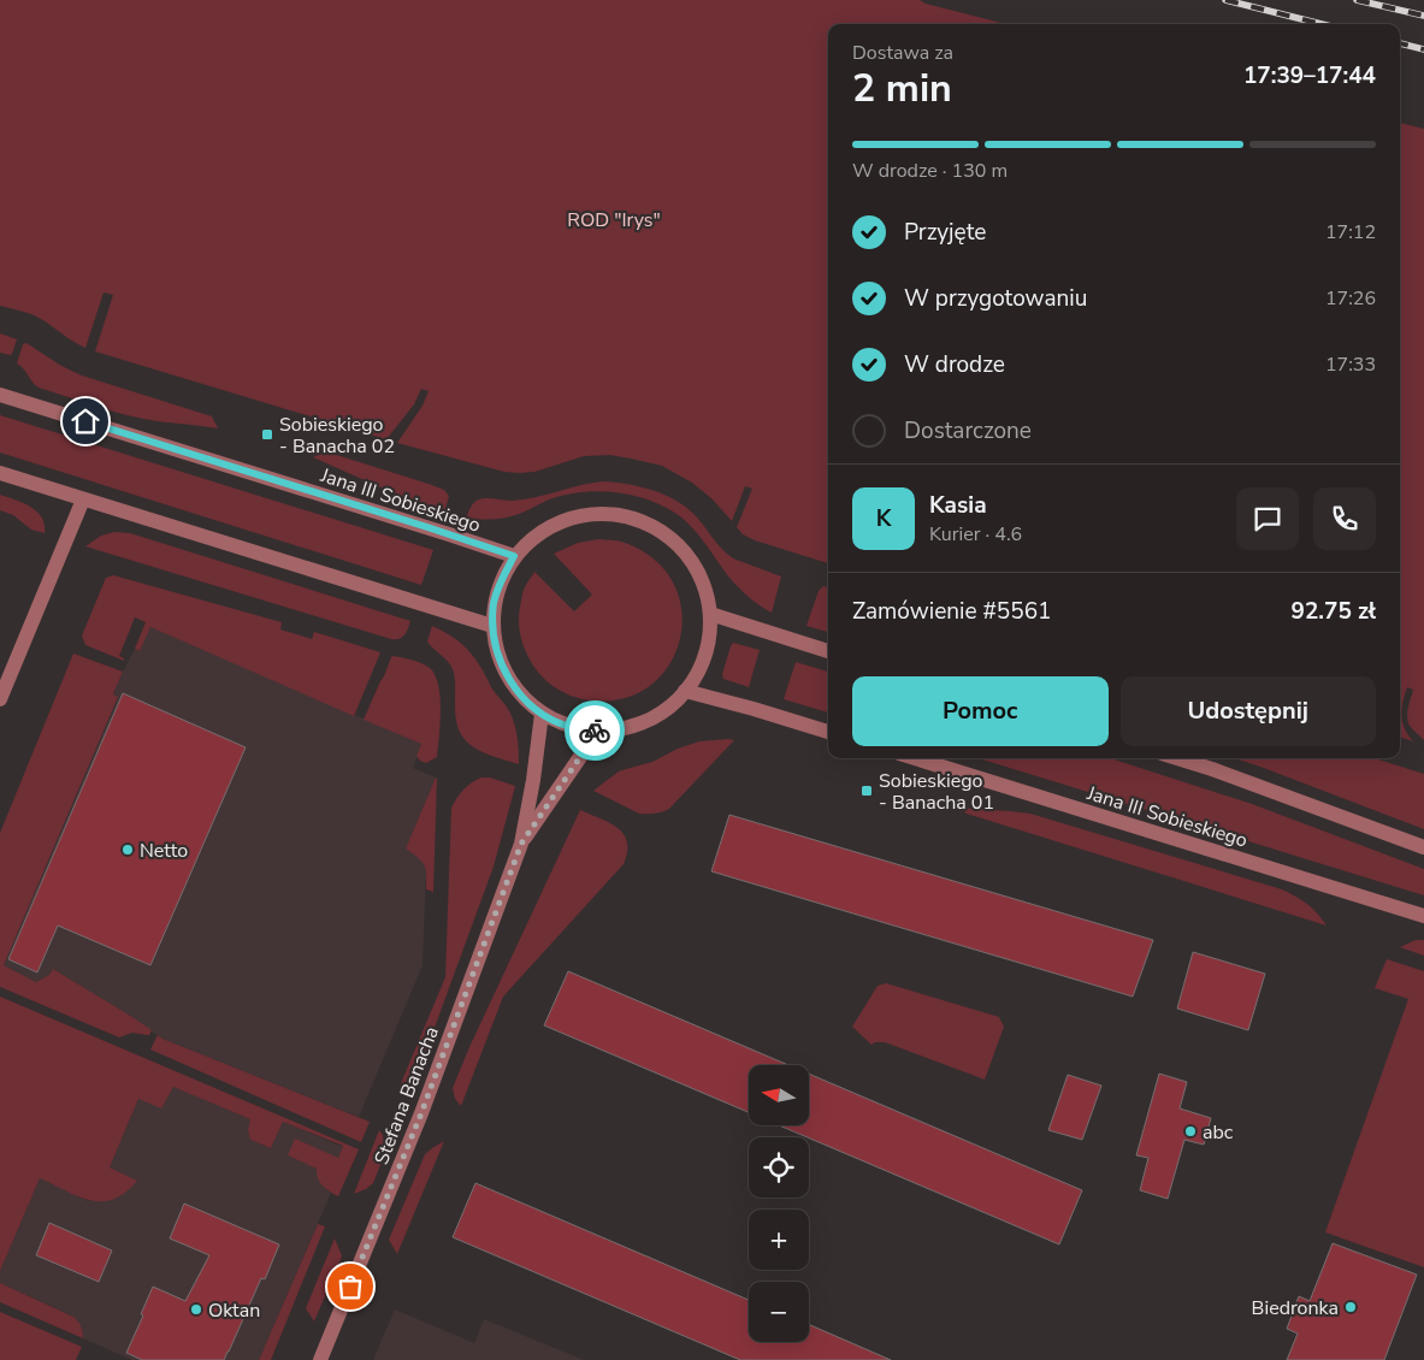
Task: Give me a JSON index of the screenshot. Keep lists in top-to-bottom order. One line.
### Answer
{"streets":{"street":["Jana III Sobieskiego","Stefana Banacha"]},"parks":["ROD \"Irys\""],"places":{"transit":["Sobieskiego - Banacha 02","Sobieskiego - Banacha 01"],"other":["Netto","abc","Biedronka","Oktan"]},"north":"left","page":{"heading":["2 min","Dostawa za","17:39–17:44"],"panel":["Kasia","Kurier · 4.6","Zamówienie #5561","92.75 zł"],"bar":"W drodze · 130 m","list":[["Przyjęte","17:12"],["W przygotowaniu","17:26"],["W drodze","17:33"],"Dostarczone"],"round":"K","buttons":["Pomoc","Udostępnij"],"map_buttons":["+","−"]}}
